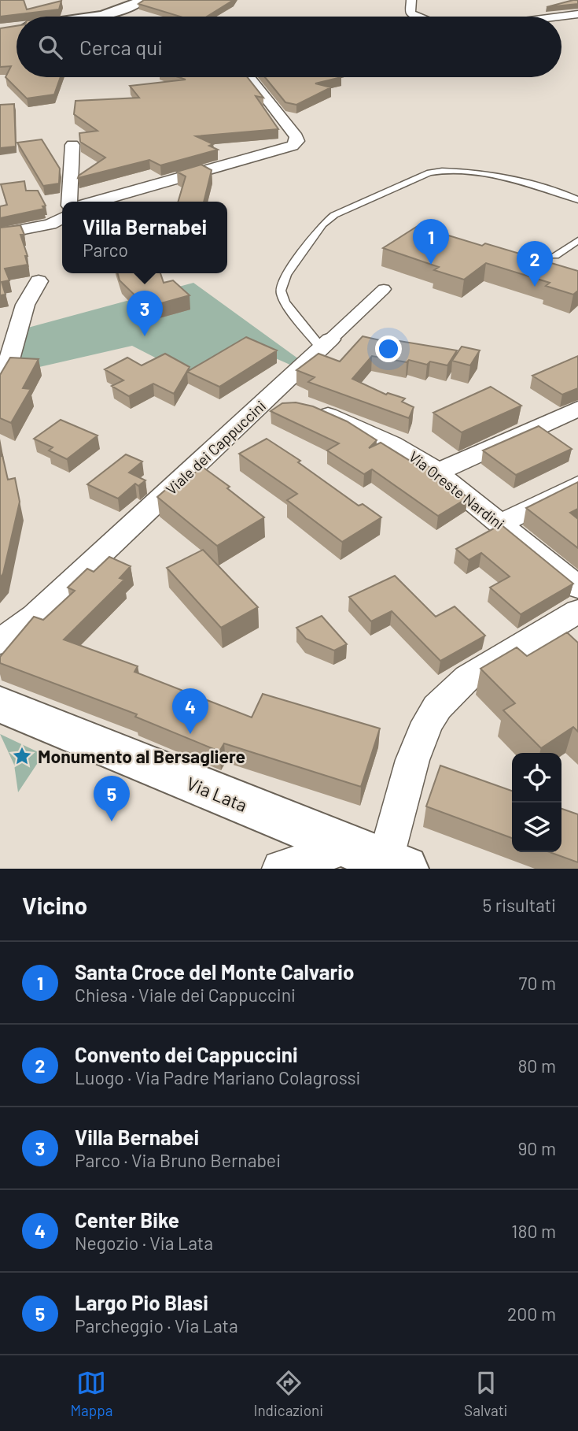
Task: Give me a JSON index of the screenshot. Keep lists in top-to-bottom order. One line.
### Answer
{"streets":{"main road":["Via Lata"],"street":["Viale dei Cappuccini","Via Oreste Nardini"]},"crossings":[["Viale dei Cappuccini","Via Oreste Nardini"]],"places":{"place":["Monumento al Bersagliere"]},"page":{"search":"Cerca qui","popup":["Villa Bernabei","Parco"],"pins":["1","2","3","4","5"],"heading":["Vicino","5 risultati"],"list":[{"mark":"1","name":"Santa Croce del Monte Calvario","note":"Chiesa · Viale dei Cappuccini","value":"70 m"},{"mark":"2","name":"Convento dei Cappuccini","note":"Luogo · Via Padre Mariano Colagrossi","value":"80 m"},{"mark":"3","name":"Villa Bernabei","note":"Parco · Via Bruno Bernabei","value":"90 m"},{"mark":"4","name":"Center Bike","note":"Negozio · Via Lata","value":"180 m"},{"mark":"5","name":"Largo Pio Blasi","note":"Parcheggio · Via Lata","value":"200 m"}],"nav":["Mappa","Indicazioni","Salvati"]}}
